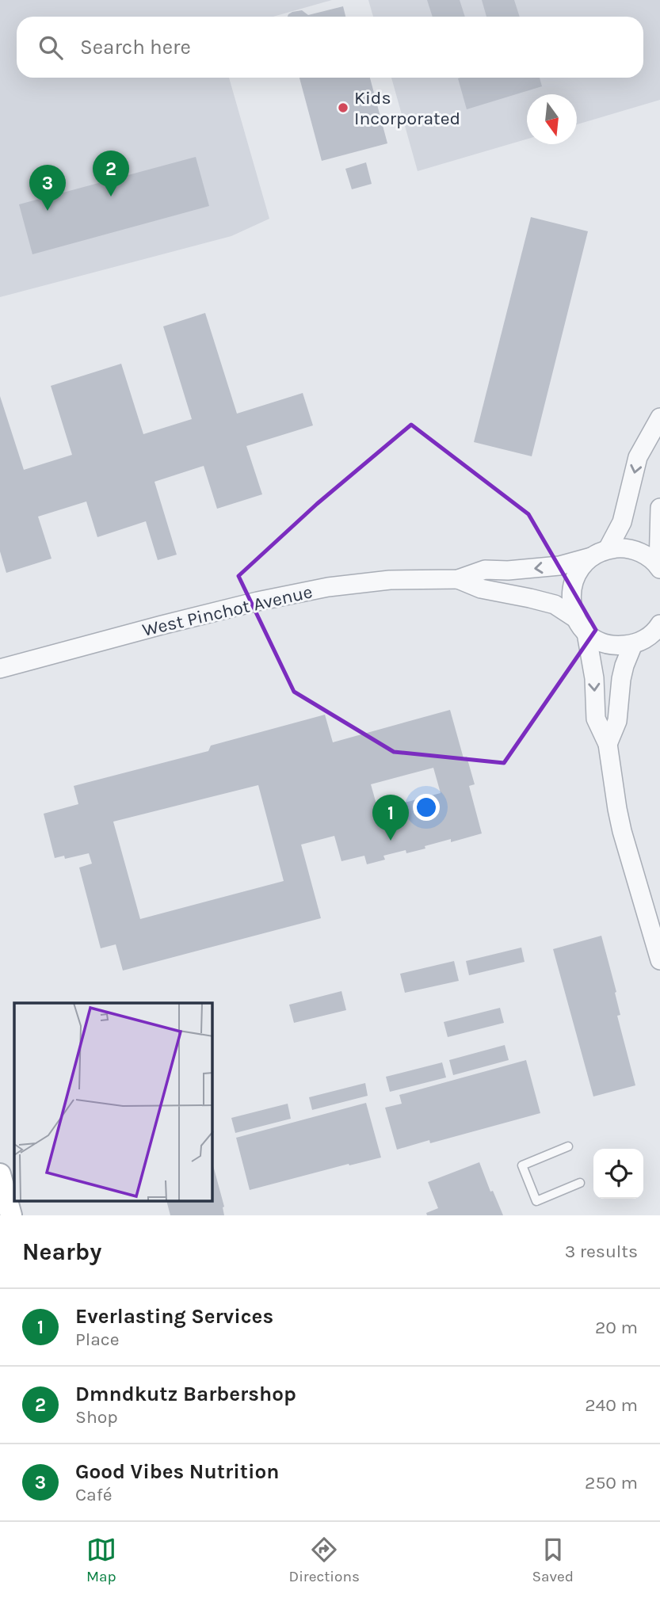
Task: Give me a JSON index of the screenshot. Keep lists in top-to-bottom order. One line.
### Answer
{"streets":{"street":["West Pinchot Avenue"]},"places":["Kids Incorporated"],"north":"bottom","page":{"search":"Search here","pins":["2","3","1"],"heading":["Nearby","3 results"],"list":[{"mark":"1","name":"Everlasting Services","note":"Place","value":"20 m"},{"mark":"2","name":"Dmndkutz Barbershop","note":"Shop","value":"240 m"},{"mark":"3","name":"Good Vibes Nutrition","note":"Café","value":"250 m"}],"nav":["Map","Directions","Saved"]}}
